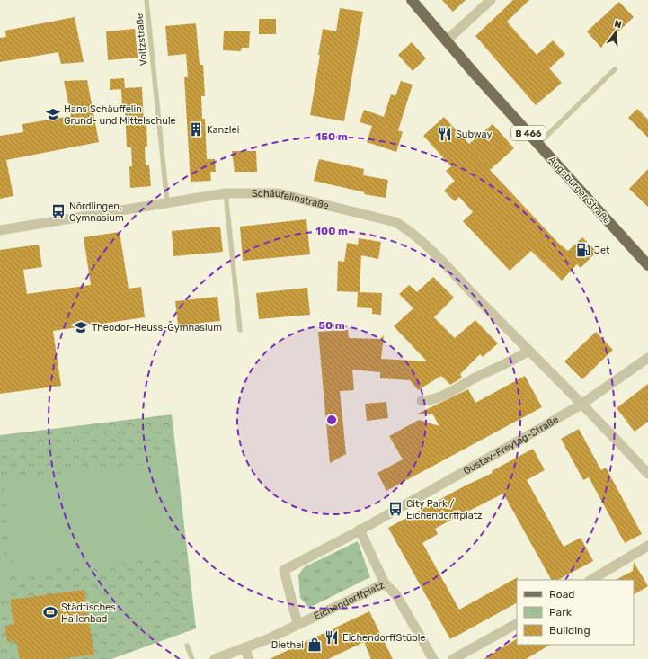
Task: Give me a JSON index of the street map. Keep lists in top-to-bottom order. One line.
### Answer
{"streets":{"main road":["B 466","Augsburger Straße"],"street":["Schäufelinstraße","Gustav-Freytag-Straße","Eichendorffplatz"],"lane":["Voltzstraße"]},"crossings":[["Voltzstraße","Schäufelinstraße"],["Schäufelinstraße","Gustav-Freytag-Straße"],["Gustav-Freytag-Straße","Eichendorffplatz"]],"places":{"school or university":["Hans Schäuffelin Grund- und Mittelschule","Theodor-Heuss-Gymnasium"],"building":["Kanzlei"],"restaurant":["Subway","EichendorffStüble"],"bus stop":["Nördlingen, Gymnasium","City Park / Eichendorffplatz"],"fuel station":["Jet"],"sports":["Städtisches Hallenbad"],"shop":["Diethei"]},"legend":["Road","Park","Building"],"north":"top","rings":["150 m","100 m","50 m"]}
